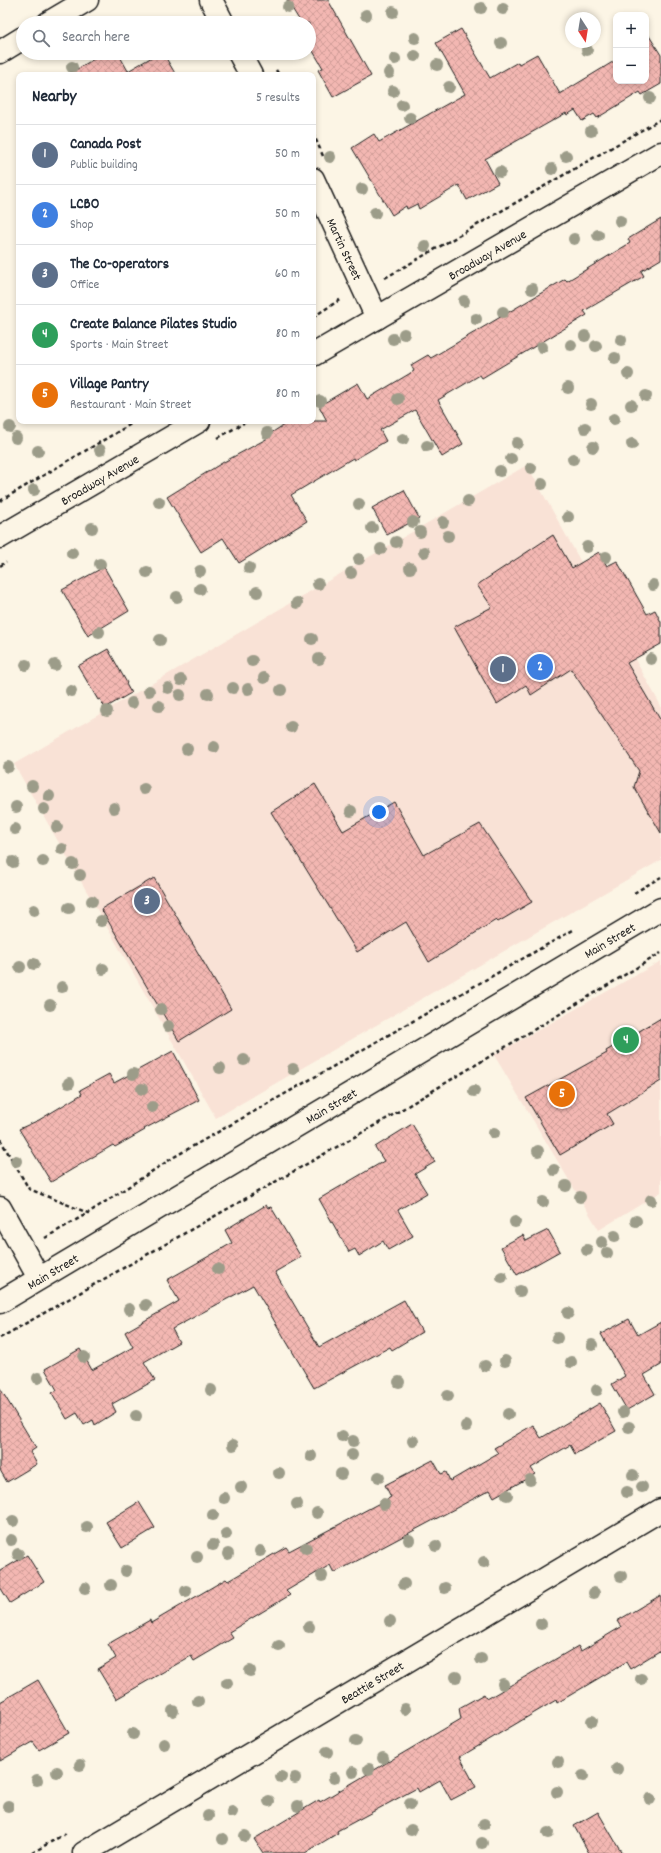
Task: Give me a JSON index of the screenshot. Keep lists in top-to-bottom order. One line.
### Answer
{"streets":{"street":["Martin Street","Broadway Avenue","Main Street","Beattie Street"]},"crossings":[["Martin Street","Broadway Avenue"]],"north":"bottom","page":{"map_buttons":["+","−"],"search":"Search here","heading":["Nearby","5 results"],"list":[{"mark":"1","name":"Canada Post","note":"Public building","value":"50 m"},{"mark":"2","name":"LCBO","note":"Shop","value":"50 m"},{"mark":"3","name":"The Co-operators","note":"Office","value":"60 m"},{"mark":"4","name":"Create Balance Pilates Studio","note":"Sports · Main Street","value":"80 m"},{"mark":"5","name":"Village Pantry","note":"Restaurant · Main Street","value":"80 m"}],"pins":["2","1","3","4","5"]}}
